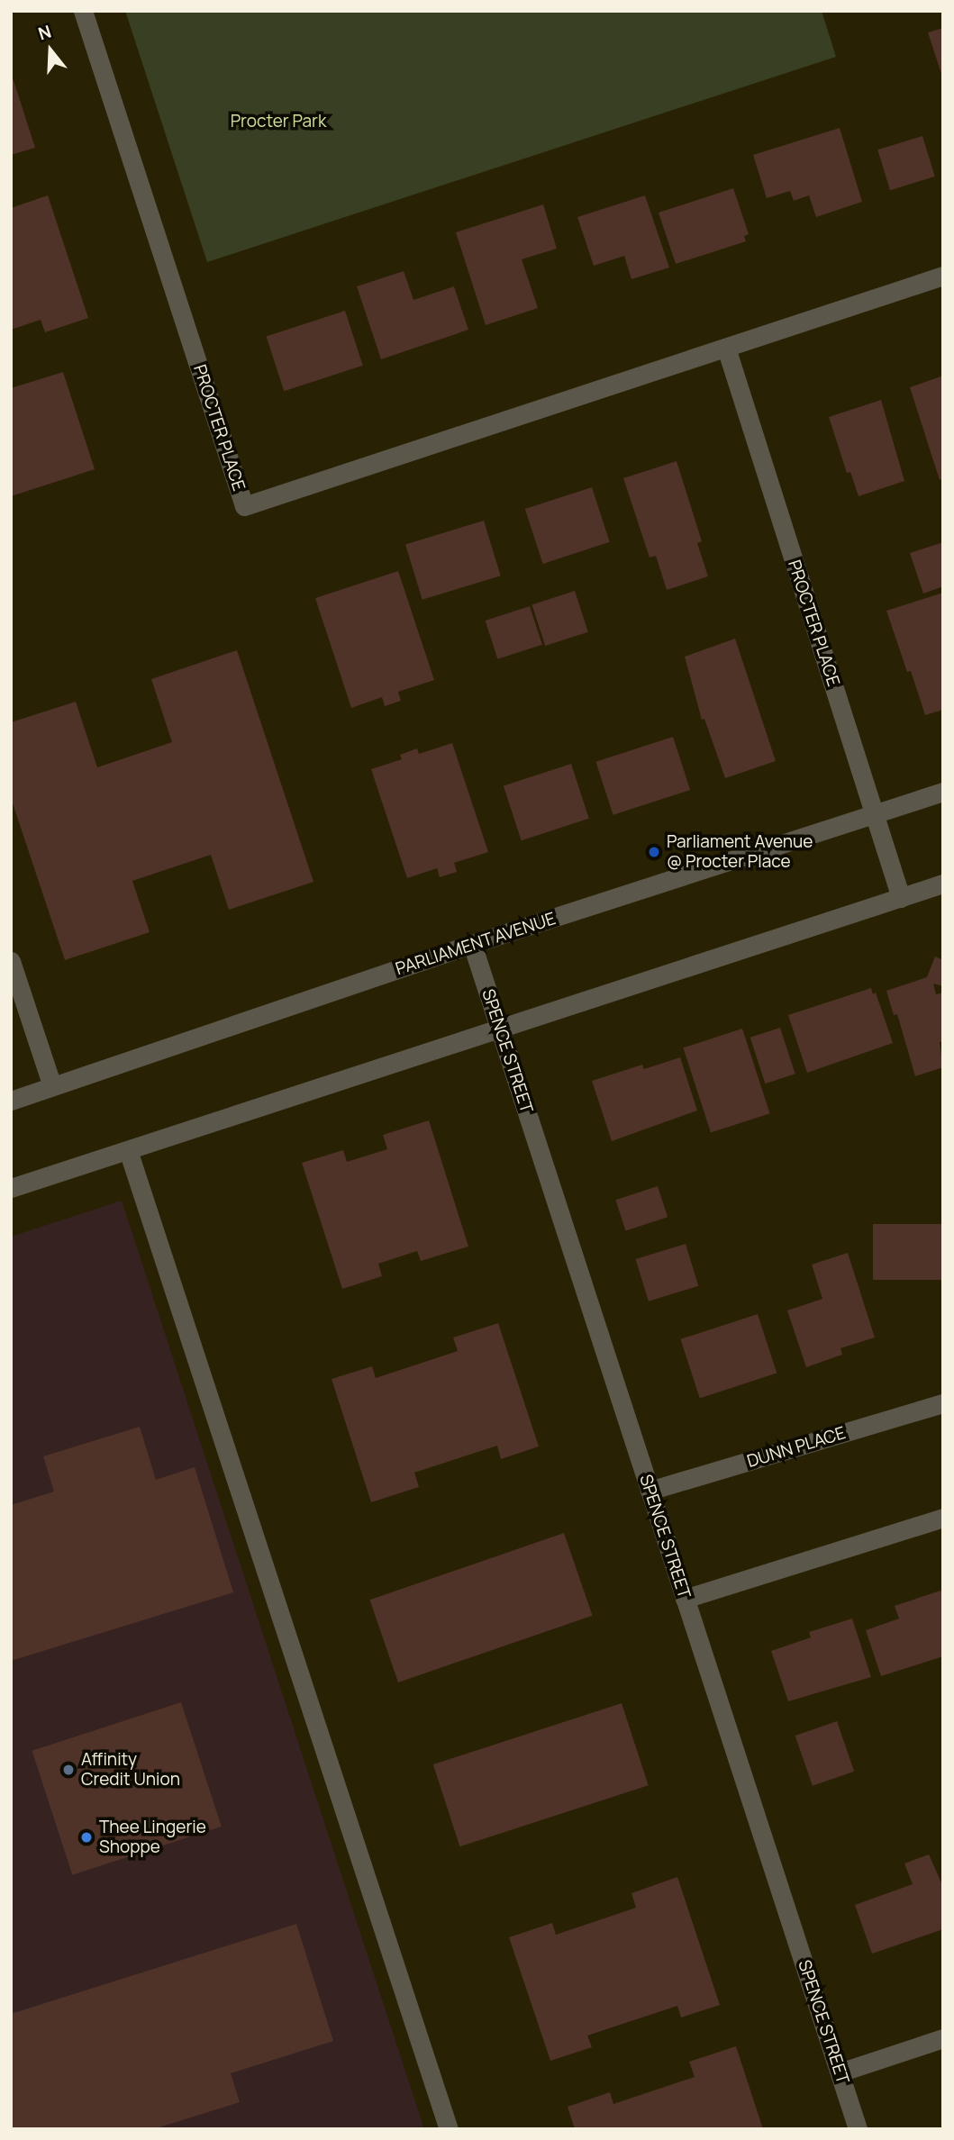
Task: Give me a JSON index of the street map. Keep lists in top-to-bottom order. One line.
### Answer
{"streets":{"street":["PROCTER PLACE","PARLIAMENT AVENUE","SPENCE STREET","DUNN PLACE"]},"crossings":[["PROCTER PLACE","PARLIAMENT AVENUE"],["PARLIAMENT AVENUE","SPENCE STREET"],["SPENCE STREET","DUNN PLACE"]],"parks":["Procter Park"],"places":["Parliament Avenue @ Procter Place","Affinity Credit Union","Thee Lingerie Shoppe"],"north":"top"}
